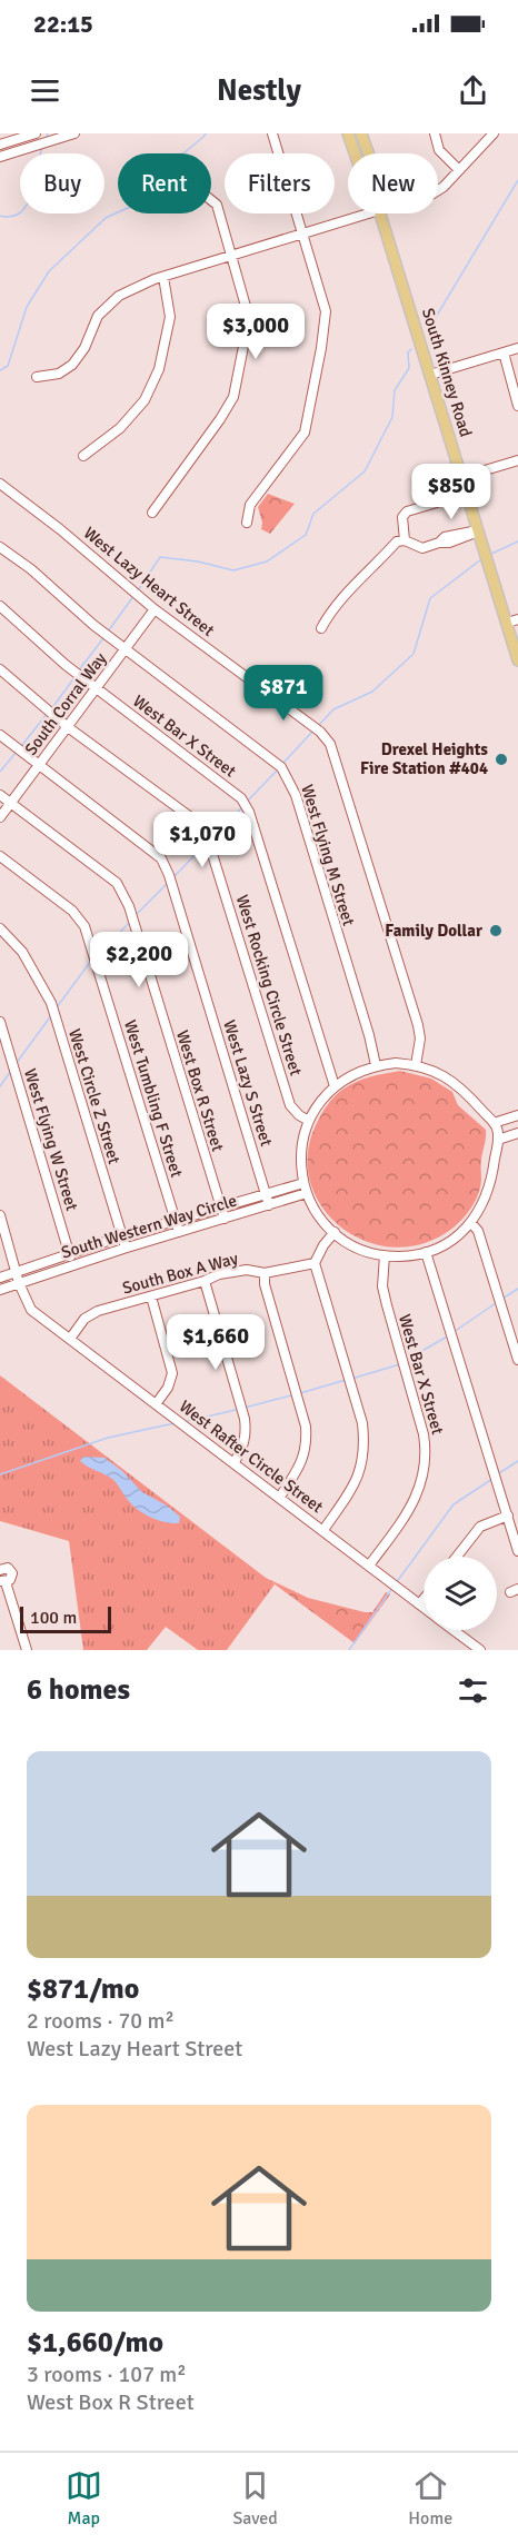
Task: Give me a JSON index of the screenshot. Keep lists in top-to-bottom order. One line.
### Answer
{"streets":{"main road":["South Kinney Road"],"street":["West Lazy Heart Street","South Corral Way","West Bar X Street","West Flying M Street","West Rocking Circle Street","West Lazy S Street","West Box R Street","West Circle Z Street","West Tumbling F Street","West Flying W Street","South Western Way Circle","South Box A Way","West Rafter Circle Street"]},"crossings":[["West Lazy Heart Street","South Corral Way"],["West Lazy Heart Street","West Bar X Street"],["West Lazy Heart Street","West Flying M Street"],["West Lazy Heart Street","West Rocking Circle Street"],["West Lazy Heart Street","South Western Way Circle"],["South Corral Way","West Bar X Street"],["South Corral Way","West Flying M Street"],["South Corral Way","West Rocking Circle Street"],["South Corral Way","West Lazy S Street"],["South Corral Way","West Box R Street"],["West Bar X Street","West Flying M Street"],["West Bar X Street","West Rocking Circle Street"],["West Bar X Street","South Western Way Circle"],["West Bar X Street","West Rafter Circle Street"],["West Flying M Street","West Rocking Circle Street"],["West Flying M Street","South Western Way Circle"],["West Rocking Circle Street","South Western Way Circle"],["West Lazy S Street","South Western Way Circle"],["West Box R Street","South Western Way Circle"],["West Circle Z Street","South Western Way Circle"],["West Tumbling F Street","South Western Way Circle"],["West Flying W Street","South Western Way Circle"],["South Western Way Circle","West Rafter Circle Street"],["South Box A Way","West Rafter Circle Street"]],"places":["Drexel Heights Fire Station #404","Family Dollar"],"scale_bar":"100 m","page":{"status":"22:15","header":"Nestly","chip":["Buy","Rent","Filters","New"],"price":["$3,000","$850","$871","$1,070","$2,200","$1,660"],"scale":"100 m","heading":"6 homes","list":[{"name":"$871/mo","note":"2 rooms · 70 m² · West Lazy Heart Street"},{"name":"$1,660/mo","note":"3 rooms · 107 m² · West Box R Street"}],"tabs":["Map","Saved","Home"]}}
